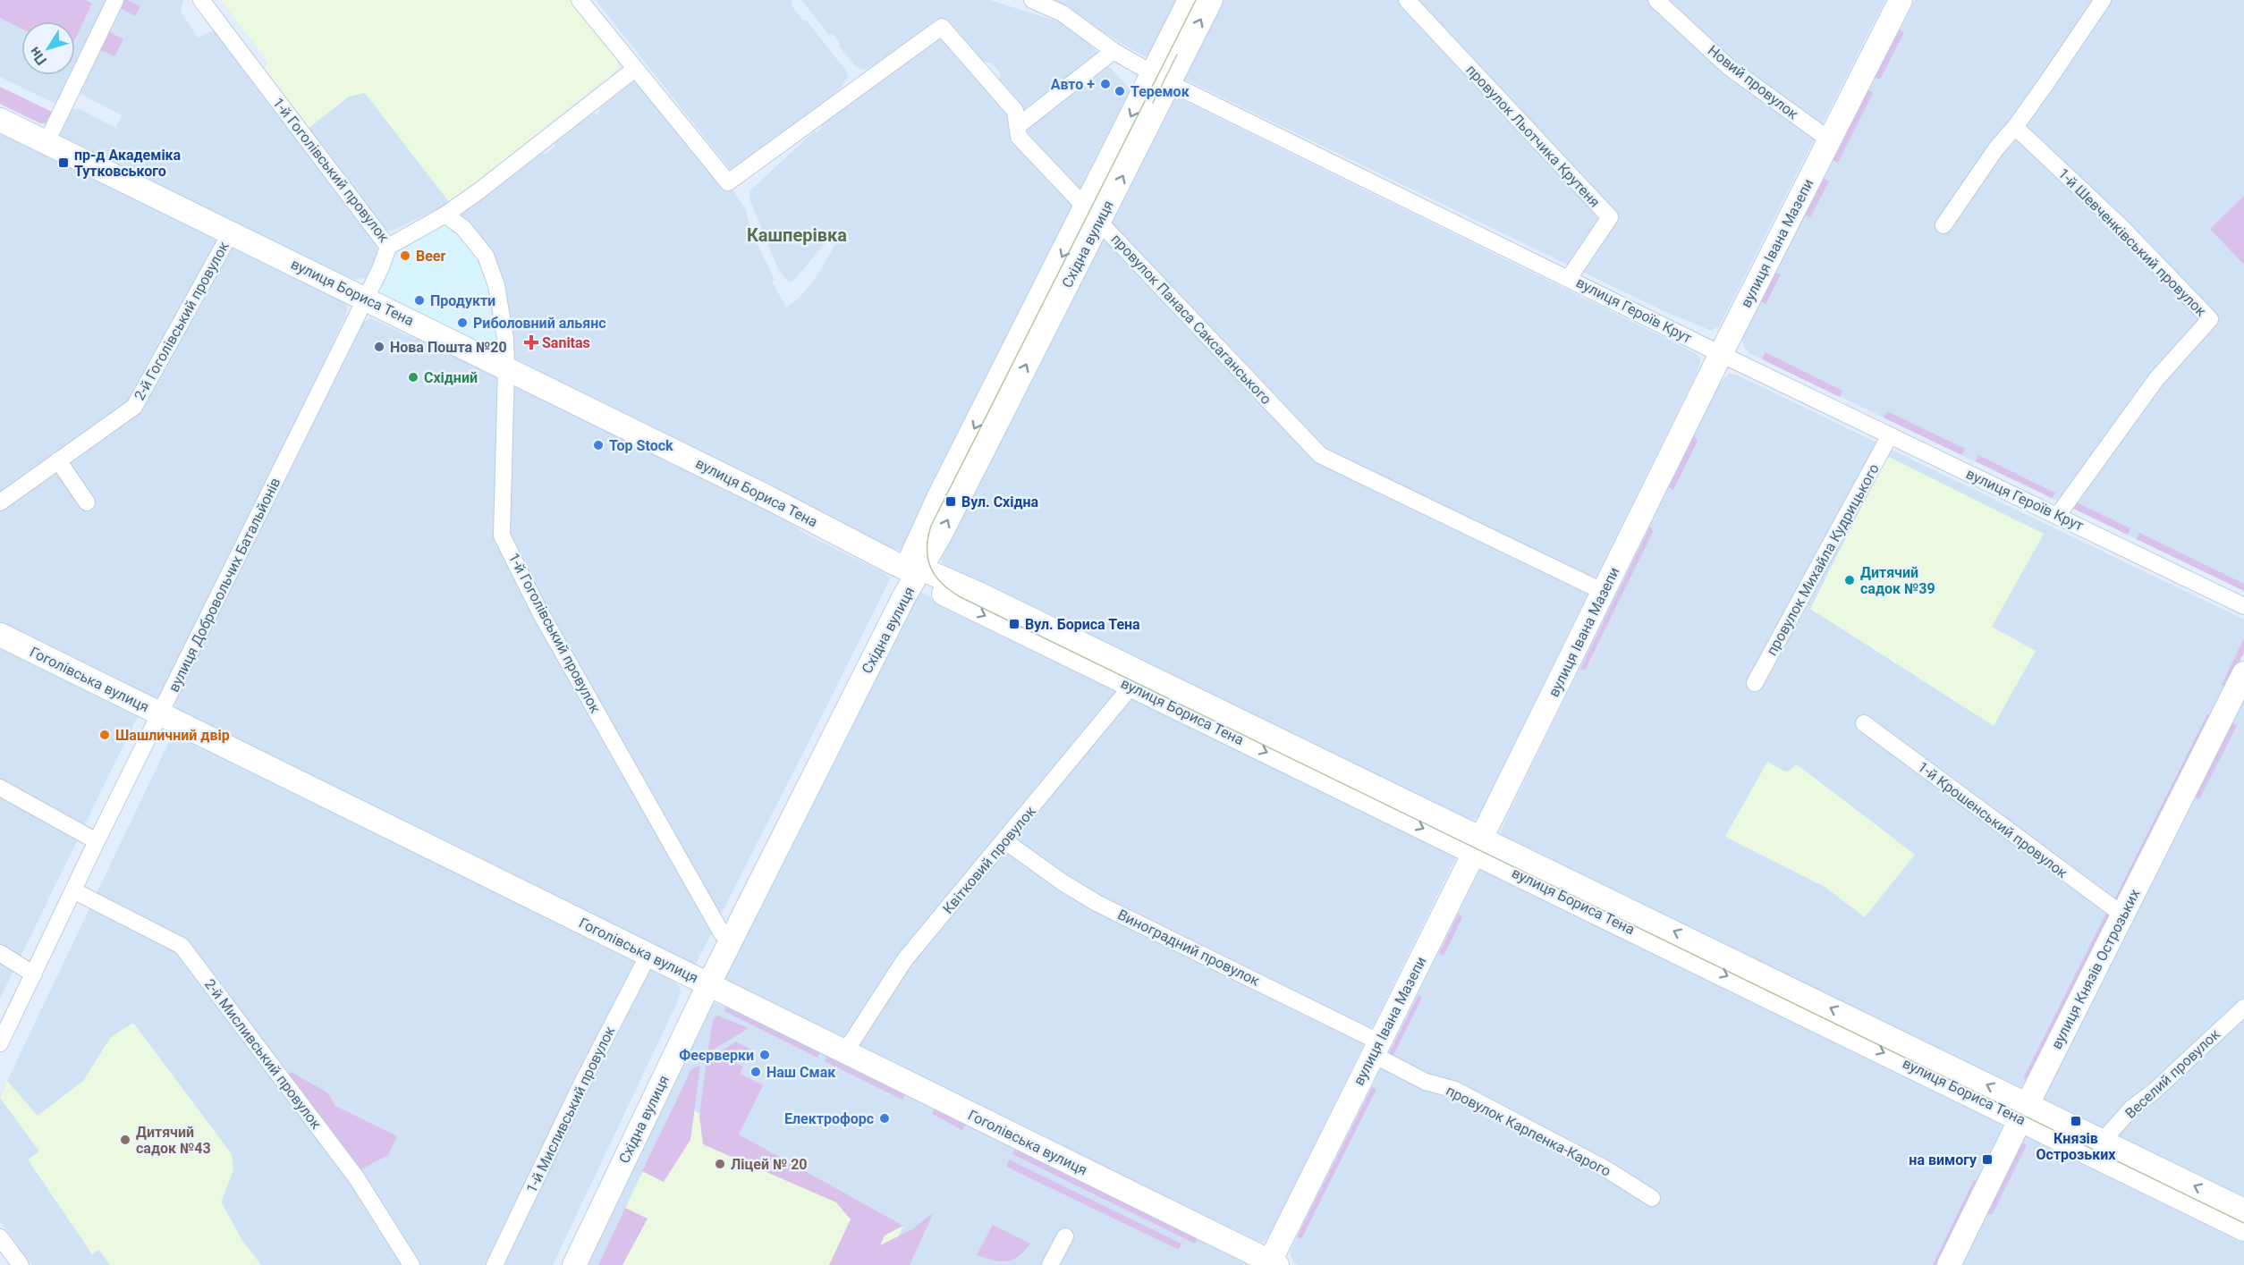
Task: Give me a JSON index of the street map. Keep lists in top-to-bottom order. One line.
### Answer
{"streets":{"street":["Новий провулок","провулок Льотчика Крутеня","1-й Гоголівський провулок","1-й Шевченківський провулок","вулиця Івана Мазепи","Східна вулиця","вулиця Бориса Тена","вулиця Героїв Крут","провулок Панаса Саксаганського","2-й Гоголівський провулок","провулок Михайла Кудрицького","вулиця Добровольчих Батальйонів","Гоголівська вулиця","1-й Крошенський провулок","Квітковий провулок","Виноградний провулок","вулиця Князів Острозьких","2-й Мисливський провулок","Веселий провулок","1-й Мисливський провулок","провулок Карпенка-Карого"]},"crossings":[["Новий провулок","вулиця Івана Мазепи"],["провулок Льотчика Крутеня","вулиця Героїв Крут"],["1-й Гоголівський провулок","Східна вулиця"],["1-й Гоголівський провулок","вулиця Бориса Тена"],["1-й Гоголівський провулок","вулиця Добровольчих Батальйонів"],["1-й Шевченківський провулок","вулиця Героїв Крут"],["вулиця Івана Мазепи","вулиця Бориса Тена"],["вулиця Івана Мазепи","вулиця Героїв Крут"],["вулиця Івана Мазепи","провулок Панаса Саксаганського"],["вулиця Івана Мазепи","Гоголівська вулиця"],["вулиця Івана Мазепи","Виноградний провулок"],["вулиця Івана Мазепи","провулок Карпенка-Карого"],["Східна вулиця","вулиця Бориса Тена"],["Східна вулиця","вулиця Героїв Крут"],["Східна вулиця","провулок Панаса Саксаганського"],["Східна вулиця","Гоголівська вулиця"],["вулиця Бориса Тена","2-й Гоголівський провулок"],["вулиця Бориса Тена","вулиця Добровольчих Батальйонів"],["вулиця Бориса Тена","Квітковий провулок"],["вулиця Бориса Тена","вулиця Князів Острозьких"],["вулиця Бориса Тена","Веселий провулок"],["вулиця Героїв Крут","провулок Михайла Кудрицького"],["вулиця Добровольчих Батальйонів","Гоголівська вулиця"],["вулиця Добровольчих Батальйонів","2-й Мисливський провулок"],["Гоголівська вулиця","Квітковий провулок"],["Гоголівська вулиця","1-й Мисливський провулок"],["1-й Крошенський провулок","вулиця Князів Острозьких"],["Квітковий провулок","Виноградний провулок"],["Виноградний провулок","провулок Карпенка-Карого"]],"districts":["Кашперівка"],"places":{"other":["Авто +","Теремок","Beer","Продукти","Риболовний альянс","Нова Пошта №20","Східний","Top Stock","Дитячий садок №39","Шашличний двір","Феєрверки","Наш Смак","Електрофорс","Дитячий садок №43","Ліцей № 20"],"transit":["пр-д Академіка Тутковського","Вул. Східна","Вул. Бориса Тена","Князів Острозьких","на вимогу"],"health":["Sanitas"]},"north":"bottom left"}
